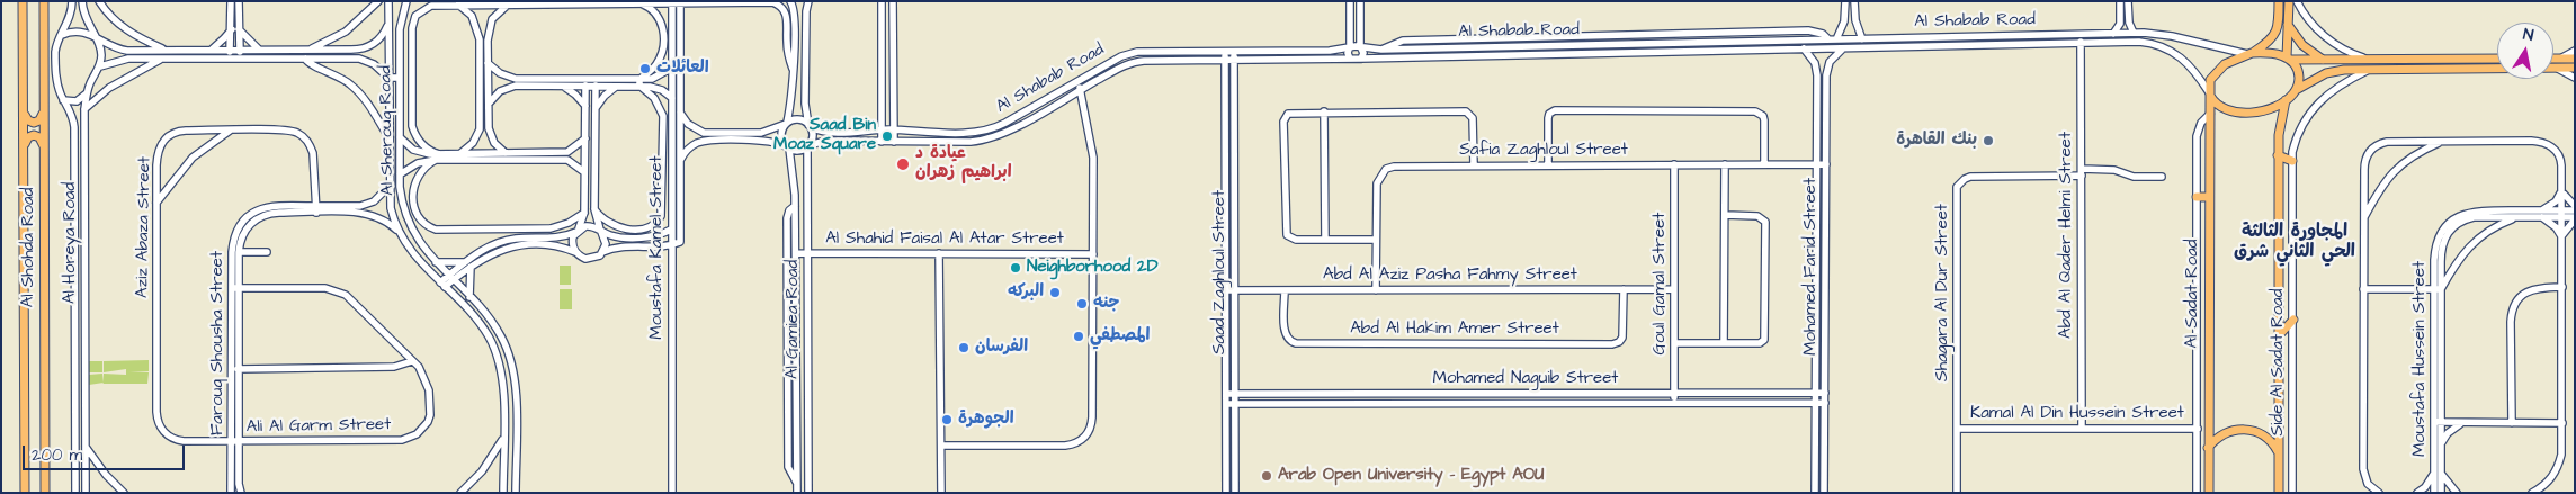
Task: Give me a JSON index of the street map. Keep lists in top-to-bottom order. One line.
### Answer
{"streets":{"main road":["Al Shohda Road","Al Sadat Road"],"street":["Al Shabab Road","Al Sherouq Road","Safia Zaghloul Street","Aziz Abaza Street","Abd Al Qader Helmi Street","Al Shahid Faisal Al Atar Street","Al Horeya Road","Moustafa Kamel Street","Mohamed Farid Street","Saad Zaghloul Street","Abd Al Aziz Pasha Fahmy Street","Goul Gamal Street","Shagara Al Dur Street","Al Gamiea Road","Abd Al Hakim Amer Street","Farouq Shousha Street","Moustafa Hussein Street","Side Al Sadat Road","Mohamed Naguib Street","Kamal Al Din Hussein Street","Ali Al Garm Street"]},"crossings":[["Al Shabab Road","Abd Al Qader Helmi Street"],["Al Shabab Road","Mohamed Farid Street"],["Al Shabab Road","Saad Zaghloul Street"],["Al Shabab Road","Al Sadat Road"],["Al Shabab Road","Al Gamiea Road"],["Al Sherouq Road","Farouq Shousha Street"],["Safia Zaghloul Street","Mohamed Farid Street"],["Safia Zaghloul Street","Abd Al Aziz Pasha Fahmy Street"],["Safia Zaghloul Street","Goul Gamal Street"],["Aziz Abaza Street","Farouq Shousha Street"],["Aziz Abaza Street","Ali Al Garm Street"],["Abd Al Qader Helmi Street","Shagara Al Dur Street"],["Abd Al Qader Helmi Street","Kamal Al Din Hussein Street"],["Al Shahid Faisal Al Atar Street","Al Gamiea Road"],["Mohamed Farid Street","Mohamed Naguib Street"],["Saad Zaghloul Street","Abd Al Aziz Pasha Fahmy Street"],["Saad Zaghloul Street","Mohamed Naguib Street"],["Abd Al Aziz Pasha Fahmy Street","Goul Gamal Street"],["Abd Al Aziz Pasha Fahmy Street","Abd Al Hakim Amer Street"],["Goul Gamal Street","Mohamed Naguib Street"],["Shagara Al Dur Street","Kamal Al Din Hussein Street"],["Farouq Shousha Street","Ali Al Garm Street"]],"districts":["المجاورة الثالثة الحي الثاني شرق"],"places":["العائلات","Saad Bin Moaz Square","بنك القاهرة","عيادة د ابراهيم زهران","Neighborhood 2D","البركه","جنه","المصطفي","الفرسان","الجوهرة","Arab Open University - Egypt AOU"],"scale_bar":"200 m","north":"top"}
